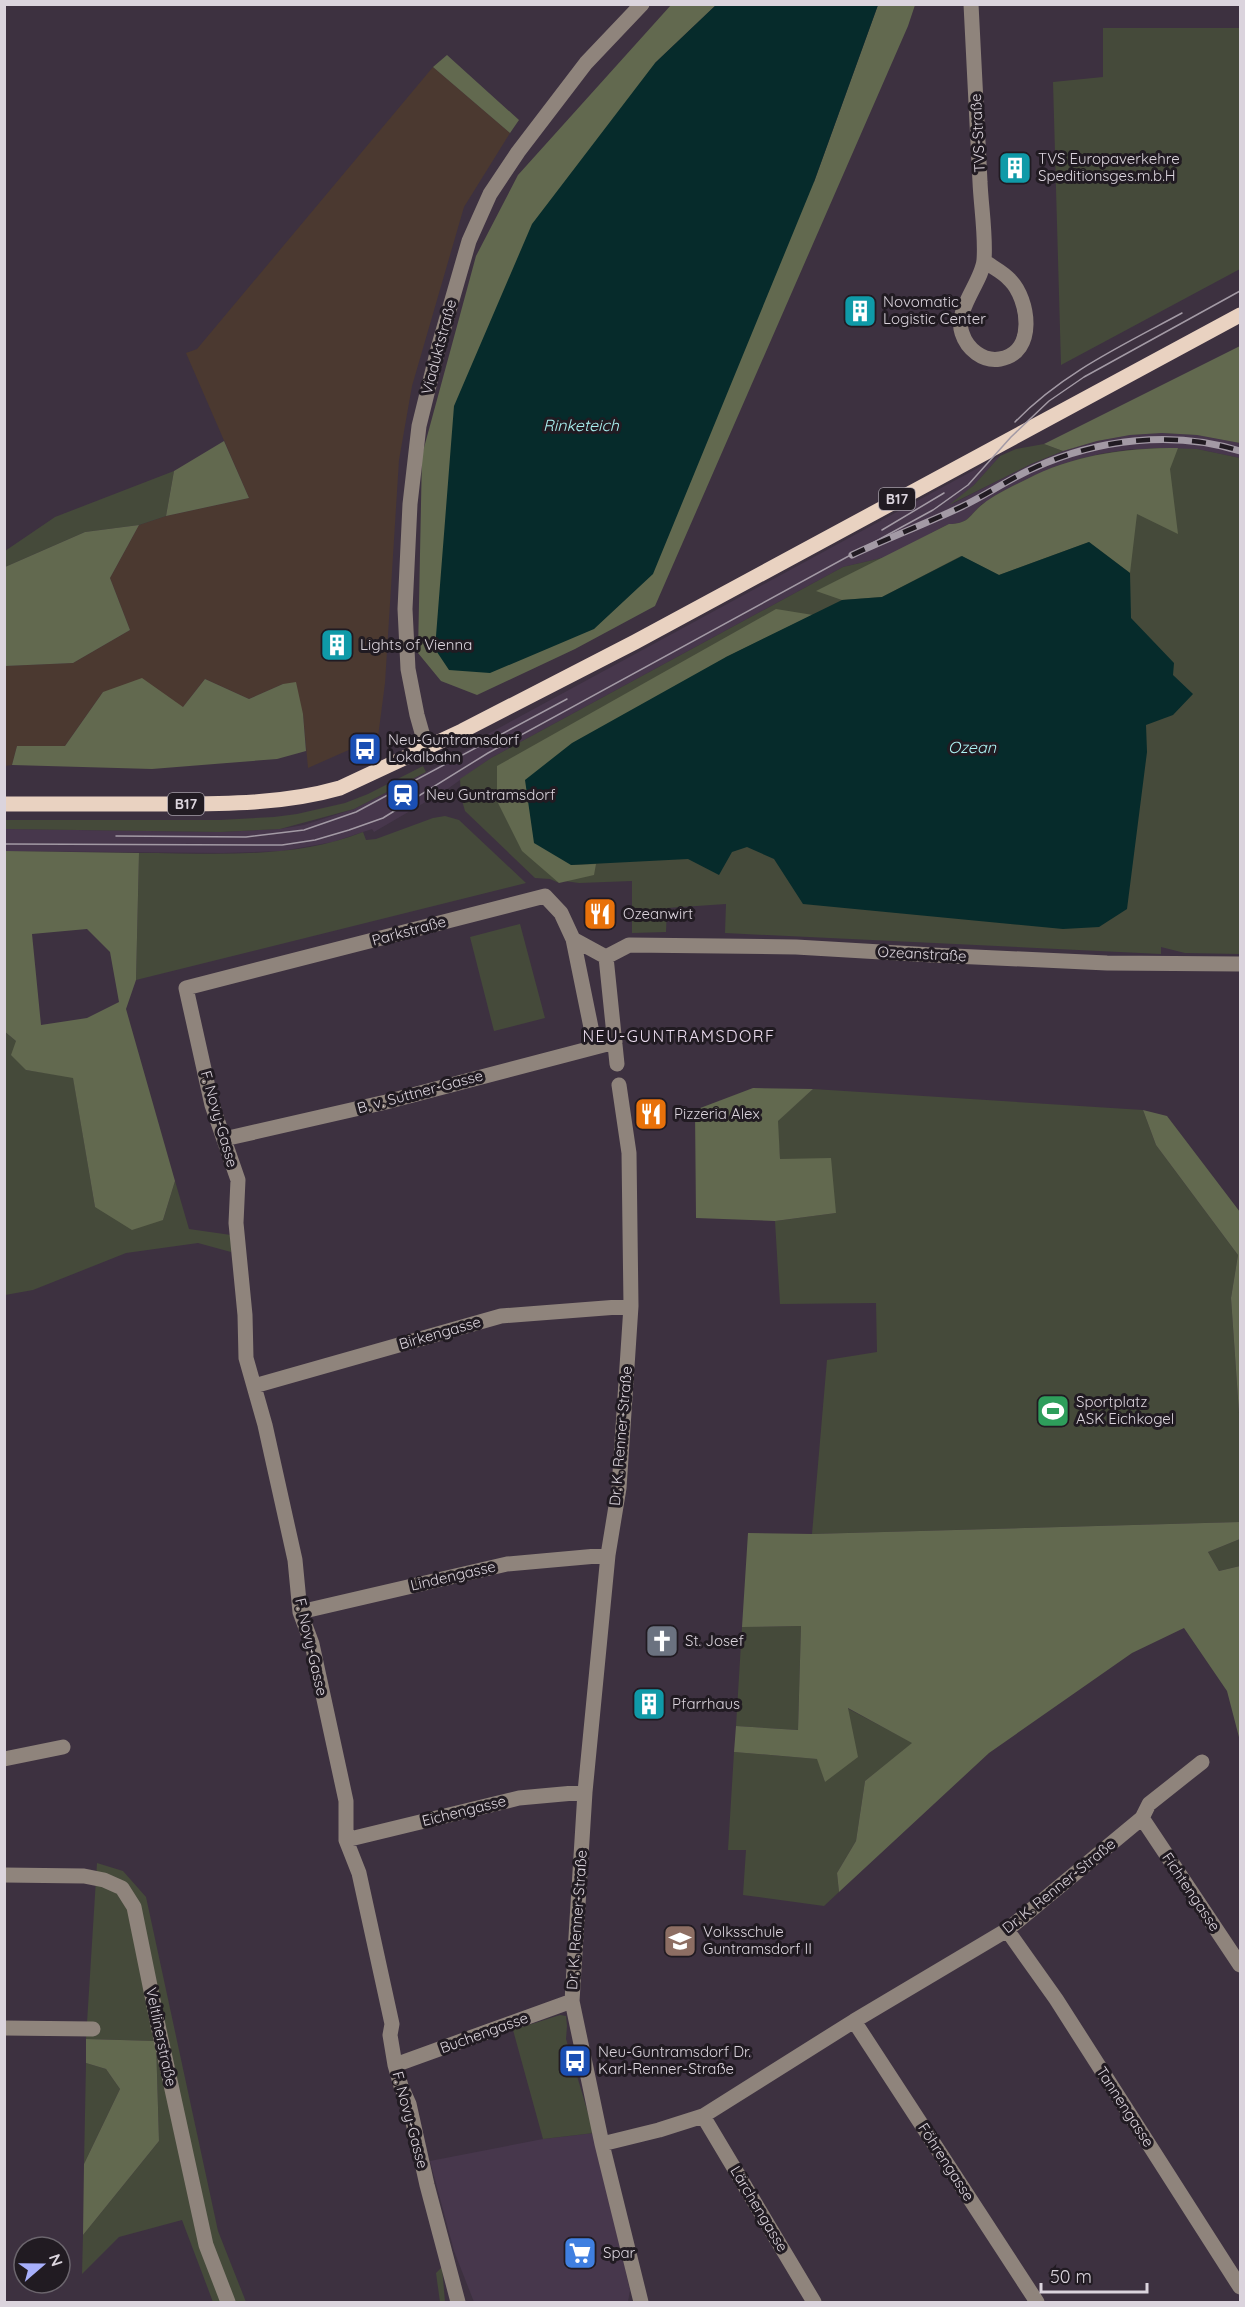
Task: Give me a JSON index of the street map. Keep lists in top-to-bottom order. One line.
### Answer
{"streets":{"main road":["B17"],"street":["TVS-Straße","Viaduktstraße","Parkstraße","Ozeanstraße","B. v. Suttner-Gasse","F. Novy-Gasse","Birkengasse","Dr. K. Renner-Straße","Lindengasse","Eichengasse","Fichtengasse","Buchengasse","Veltlinerstraße","Tannengasse","Föhrengasse","Lärchengasse"]},"crossings":[["Viaduktstraße","B17"],["Parkstraße","F. Novy-Gasse"],["B. v. Suttner-Gasse","F. Novy-Gasse"],["F. Novy-Gasse","Birkengasse"],["F. Novy-Gasse","Lindengasse"],["F. Novy-Gasse","Eichengasse"],["F. Novy-Gasse","Buchengasse"],["Birkengasse","Dr. K. Renner-Straße"],["Dr. K. Renner-Straße","Lindengasse"],["Dr. K. Renner-Straße","Eichengasse"],["Dr. K. Renner-Straße","Fichtengasse"],["Dr. K. Renner-Straße","Buchengasse"],["Dr. K. Renner-Straße","Tannengasse"],["Dr. K. Renner-Straße","Föhrengasse"],["Dr. K. Renner-Straße","Lärchengasse"]],"districts":["NEU-GUNTRAMSDORF"],"water":["Rinketeich","Ozean"],"places":{"building":["TVS Europaverkehre Speditionsges.m.b.H","Novomatic Logistic Center","Lights of Vienna","Pfarrhaus"],"bus stop":["Neu-Guntramsdorf Lokalbahn","Neu-Guntramsdorf Dr. Karl-Renner-Straße"],"station":["Neu Guntramsdorf"],"restaurant":["Ozeanwirt","Pizzeria Alex"],"sports":["Sportplatz ASK Eichkogel"],"church":["St. Josef"],"school or university":["Volksschule Guntramsdorf II"],"supermarket":["Spar"]},"scale_bar":"50 m","north":"right"}
